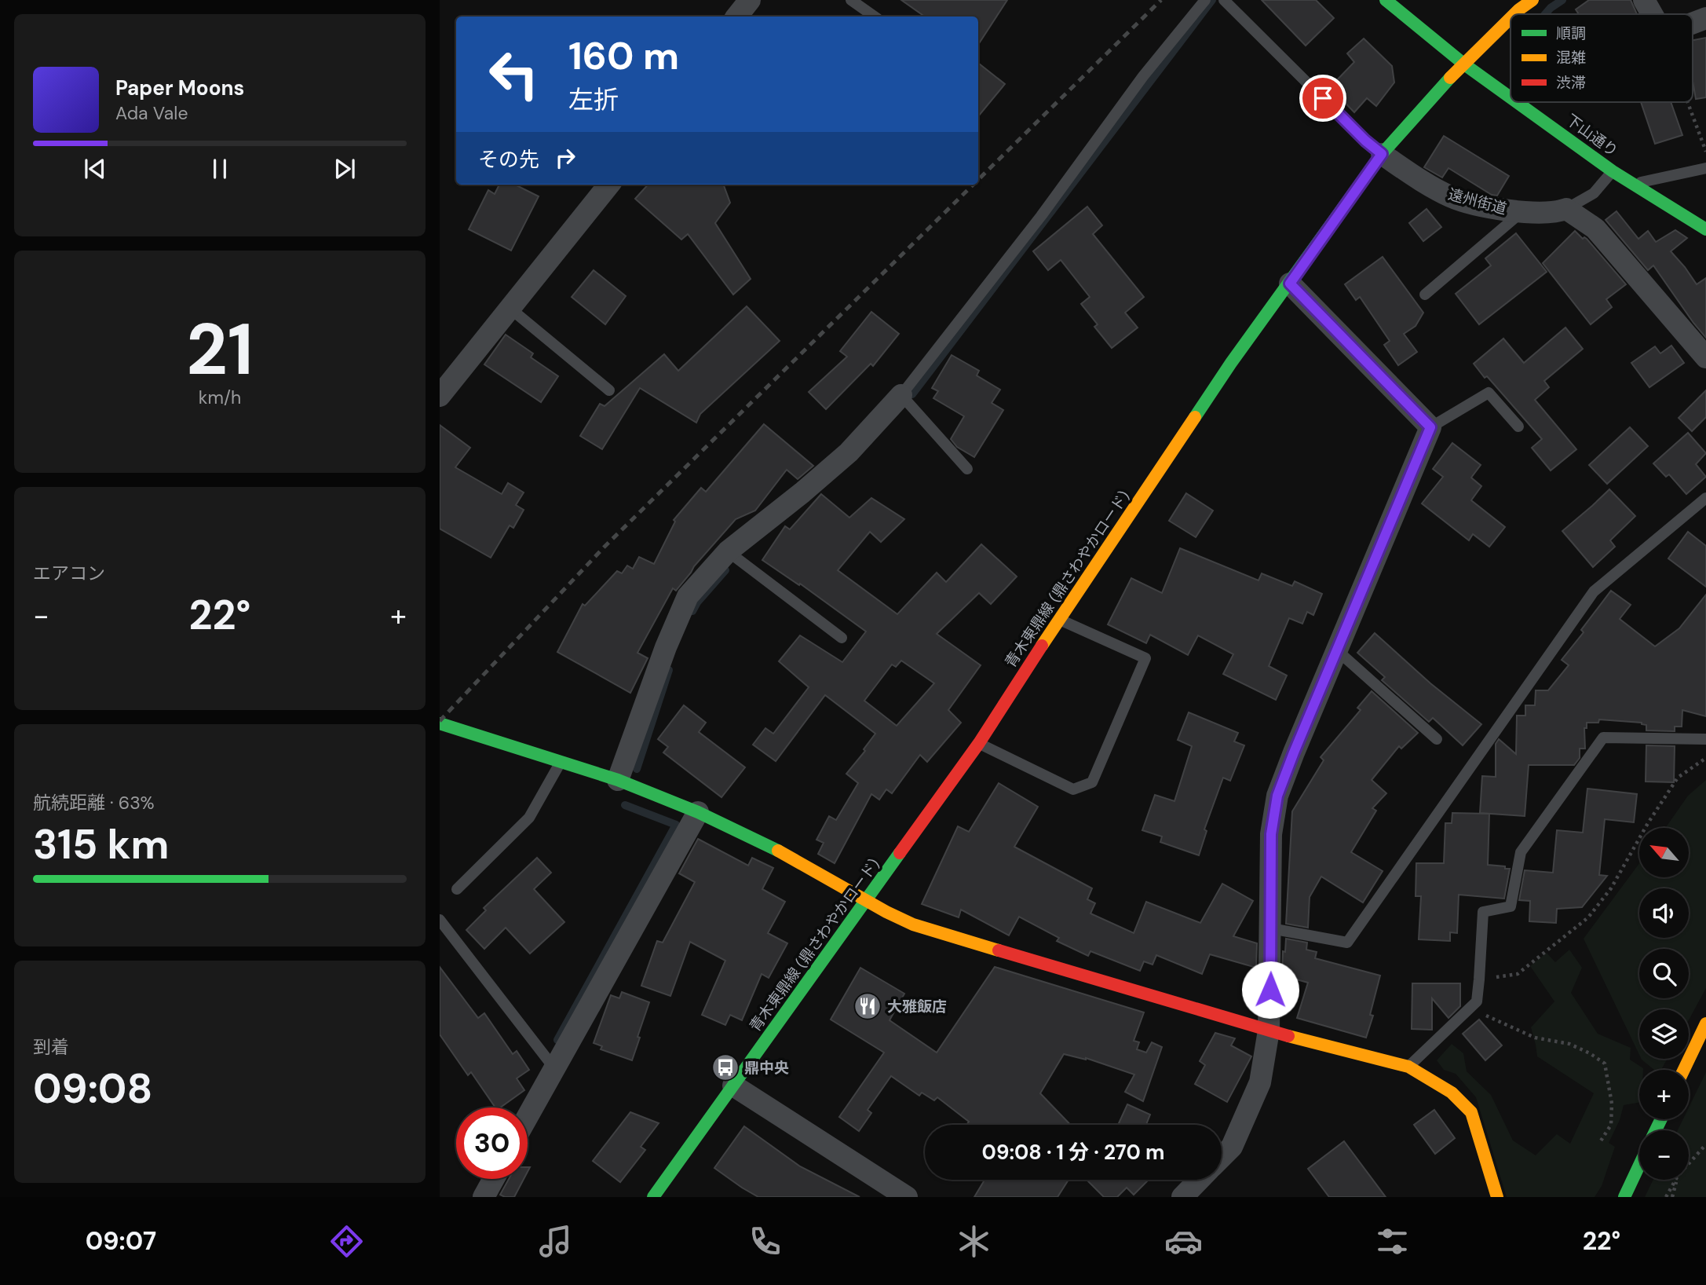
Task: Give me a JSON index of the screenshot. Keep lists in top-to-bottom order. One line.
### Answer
{"streets":{"street":["下山通り","遠州街道","青木東鼎線 (鼎さわやかロード)"]},"crossings":[["下山通り","青木東鼎線 (鼎さわやかロード)"],["遠州街道","青木東鼎線 (鼎さわやかロード)"]],"places":{"restaurant":["大雅飯店"],"bus stop":["鼎中央"]},"legend":["順調","混雑","渋滞"],"north":"top left","page":{"turn":["160 m","左折"],"song":["Paper Moons","Ada Vale"],"then":"その先","tile":[["21","km/h"],"エアコン",["航続距離 · 63%","315 km"],["到着","09:08"]],"heat":["−","22°","+"],"map_buttons":["+","−"],"limit":"30","trip":"09:08 · 1 分 · 270 m","tabs":["09:07","22°"]}}
